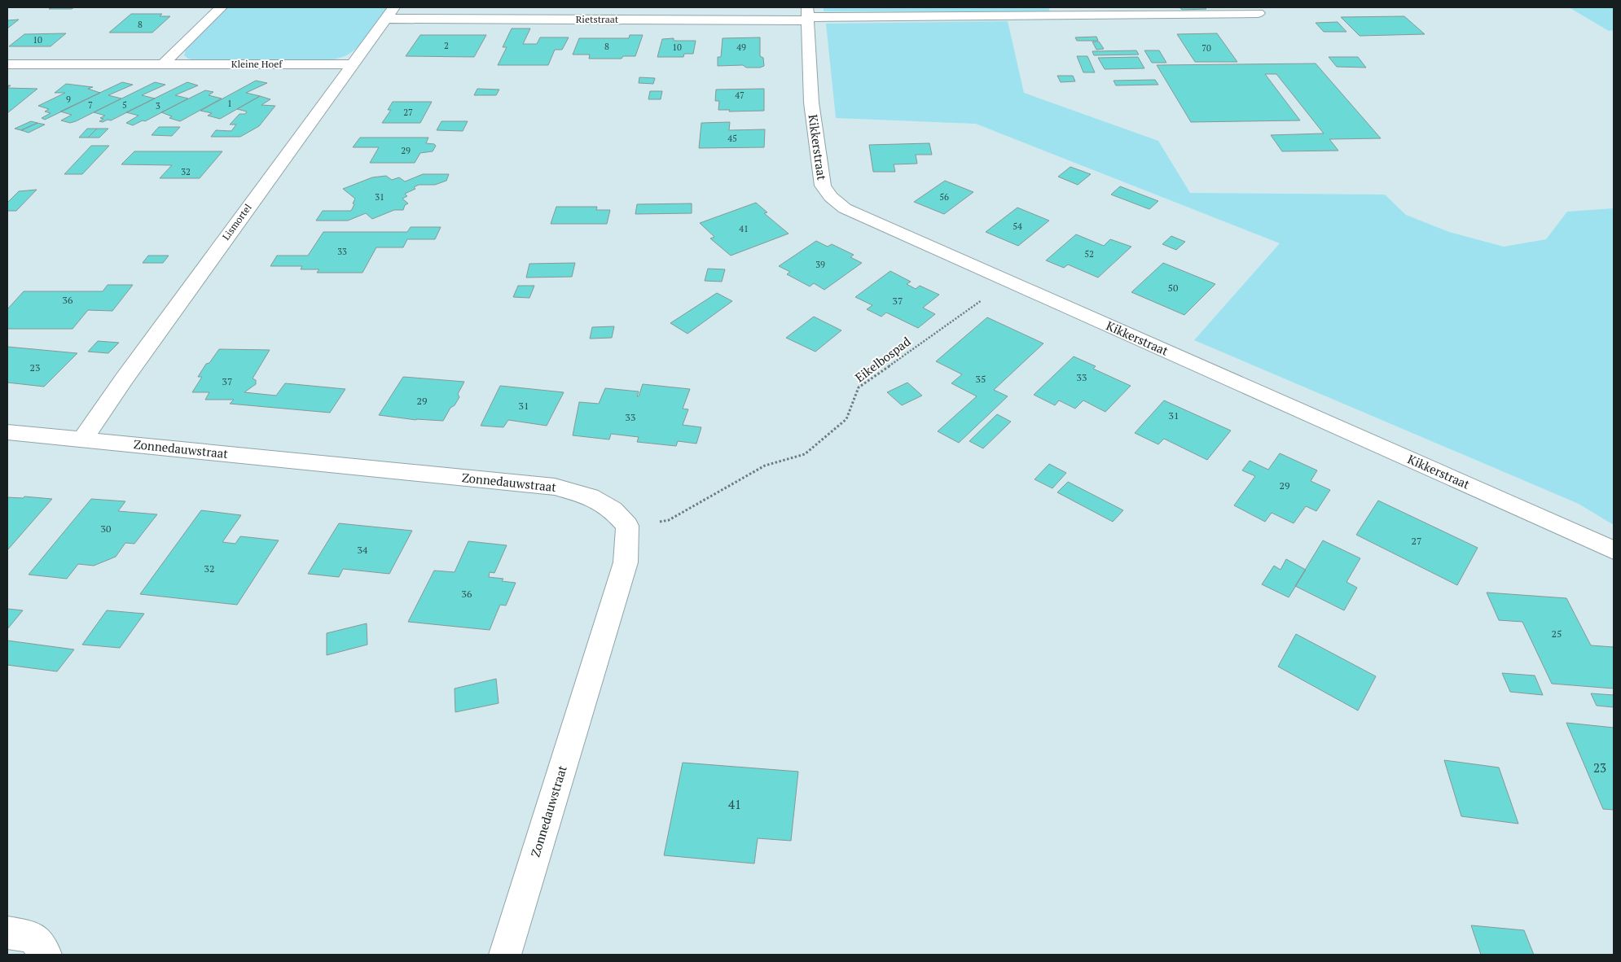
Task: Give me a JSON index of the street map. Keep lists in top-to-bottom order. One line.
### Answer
{"streets":{"street":["Rietstraat","Kleine Hoef","Kikkerstraat","Lismortel","Zonnedauwstraat"],"path":["Eikelbospad"]},"crossings":[["Rietstraat","Kikkerstraat"],["Rietstraat","Lismortel"],["Kleine Hoef","Lismortel"],["Kikkerstraat","Eikelbospad"],["Lismortel","Zonnedauwstraat"],["Eikelbospad","Zonnedauwstraat"]],"house_numbers":["8","10","2","8","10","49","70","47","9","1","7","5","3","27","45","29","32","31","56","54","41","33","52","39","50","36","37","23","33","35","37","29","31","31","33","29","30","27","34","32","36","25","23","41"]}
